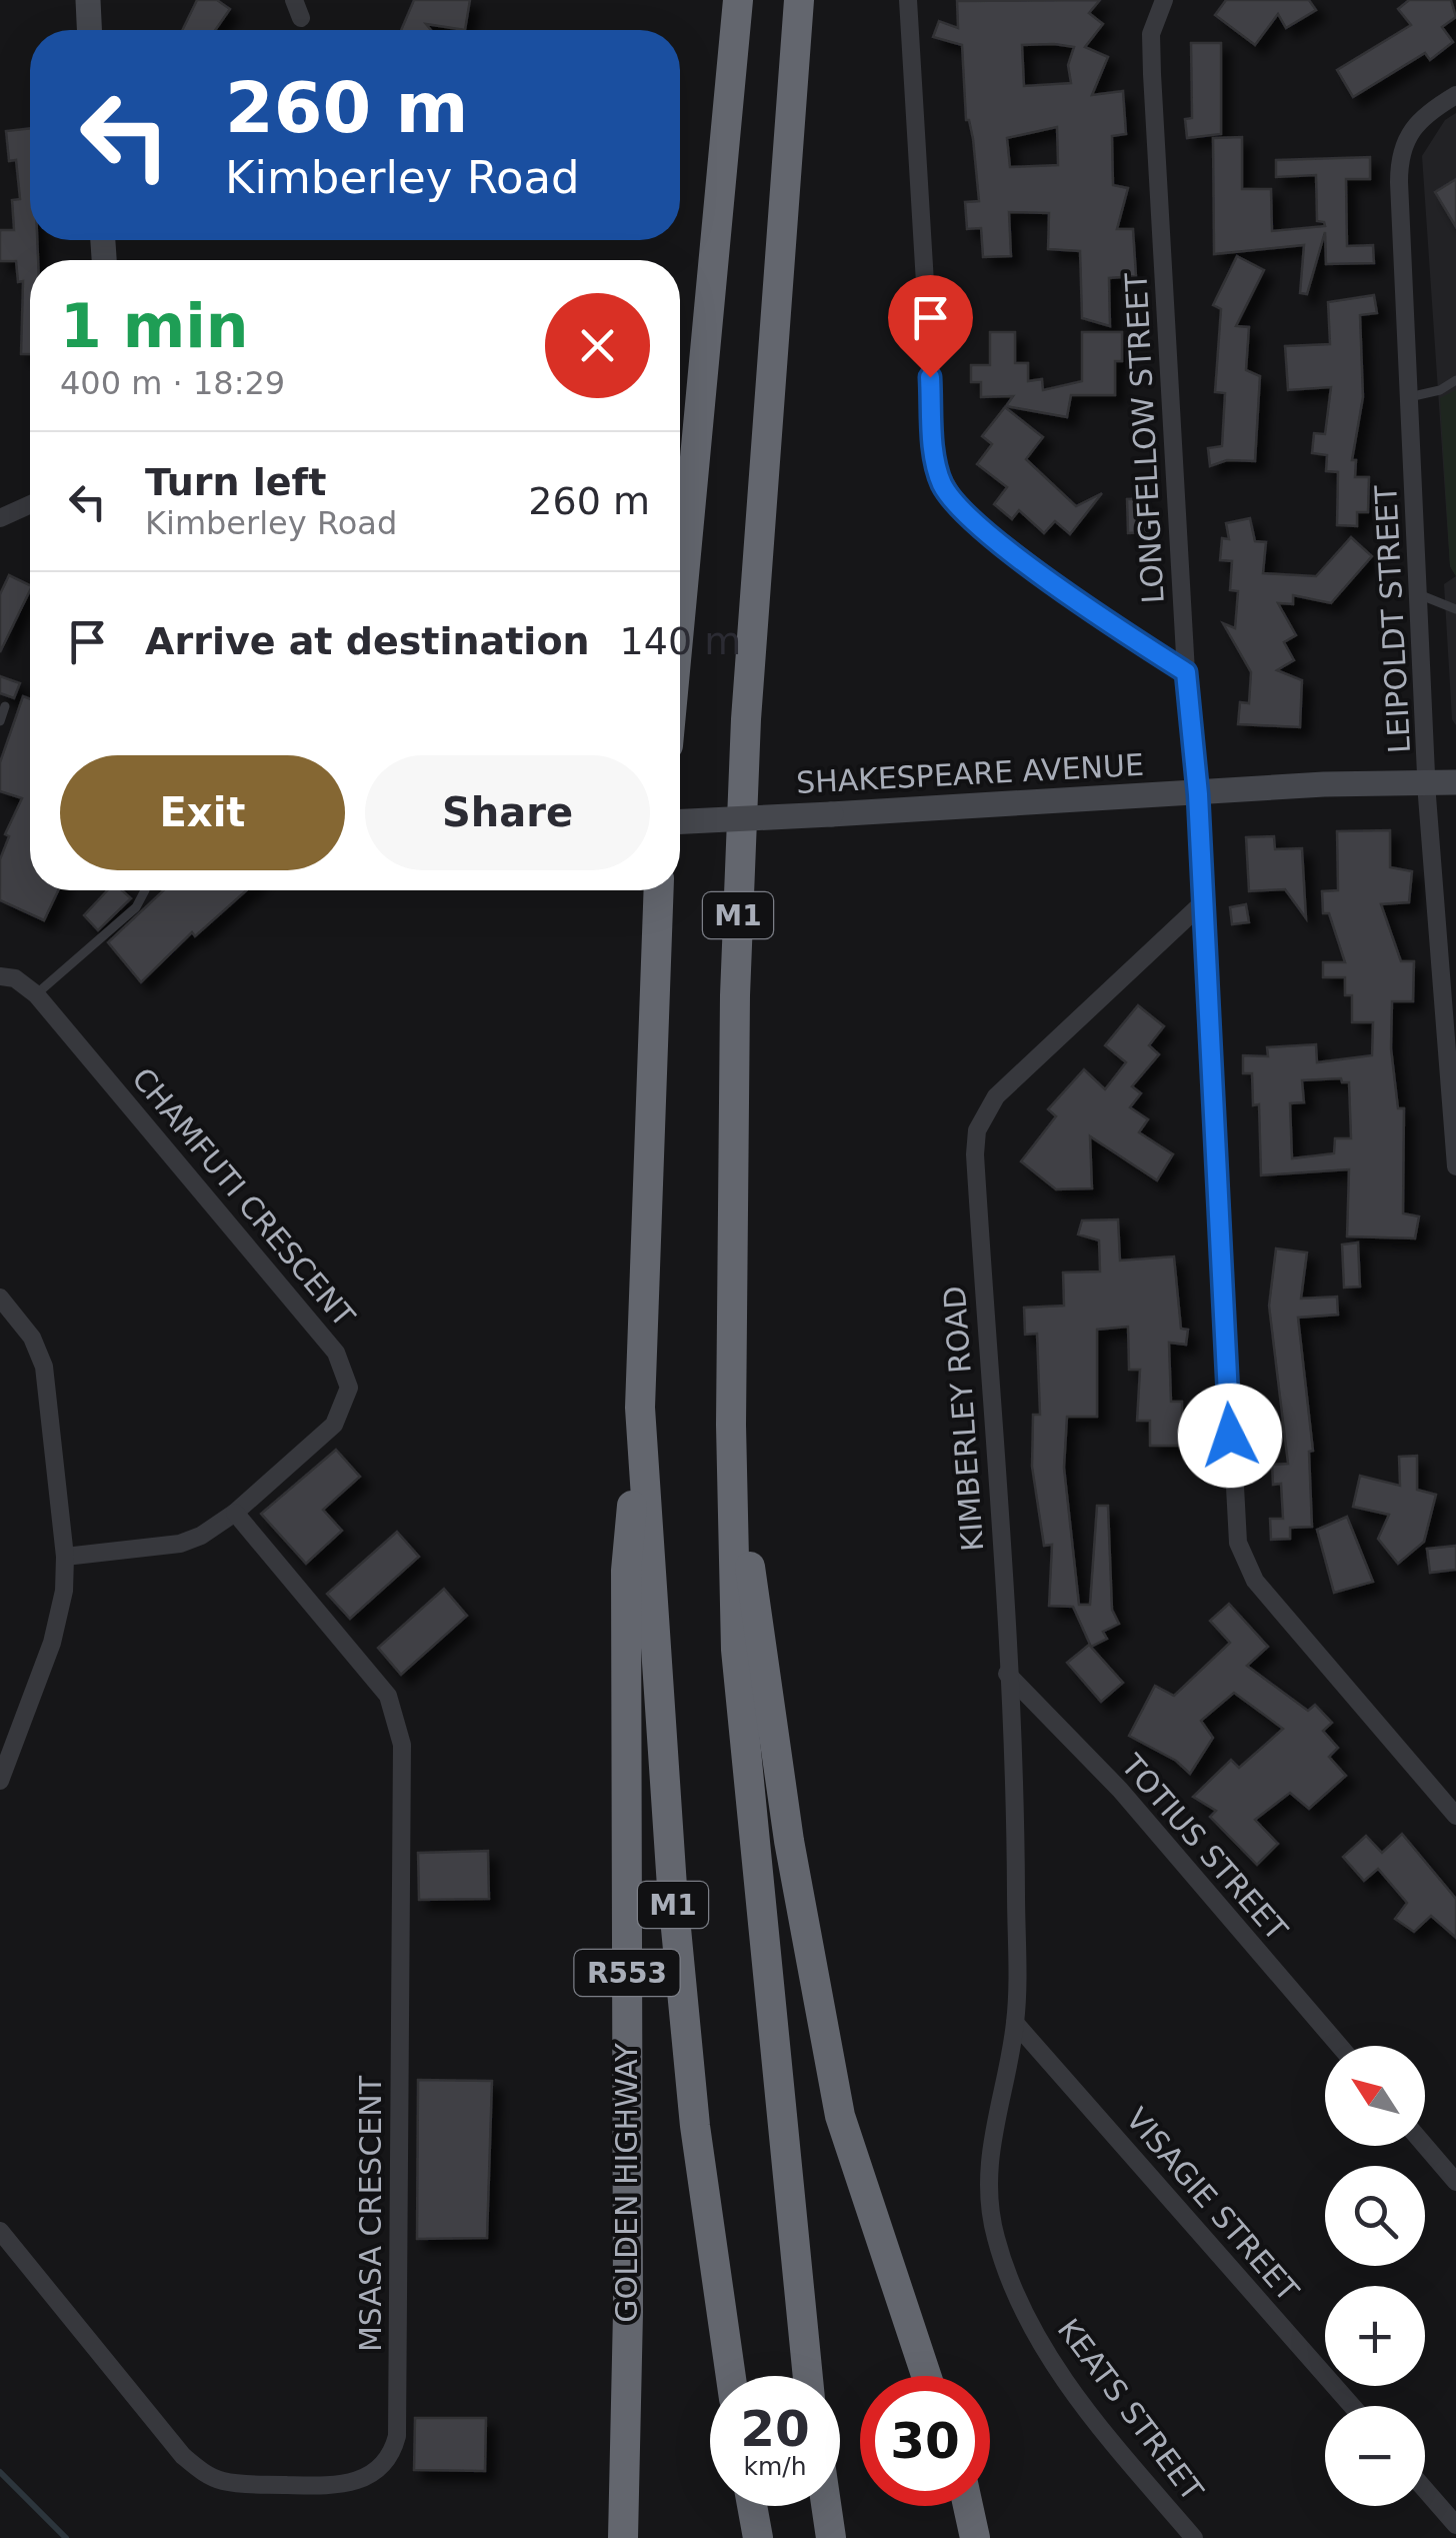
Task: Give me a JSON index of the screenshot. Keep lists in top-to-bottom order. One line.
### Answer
{"streets":{"highway":["M1","R553","GOLDEN HIGHWAY"],"street":["LONGFELLOW STREET","LEIPOLDT STREET","SHAKESPEARE AVENUE","CHAMFUTI CRESCENT","KIMBERLEY ROAD","TOTIUS STREET","VISAGIE STREET","MSASA CRESCENT","KEATS STREET"]},"crossings":[["LONGFELLOW STREET","SHAKESPEARE AVENUE"],["LONGFELLOW STREET","KIMBERLEY ROAD"],["LEIPOLDT STREET","SHAKESPEARE AVENUE"],["M1","GOLDEN HIGHWAY"],["CHAMFUTI CRESCENT","MSASA CRESCENT"],["KIMBERLEY ROAD","TOTIUS STREET"],["KIMBERLEY ROAD","VISAGIE STREET"],["KIMBERLEY ROAD","KEATS STREET"],["VISAGIE STREET","KEATS STREET"]],"north":"top left","page":{"turn":["260 m","Kimberley Road"],"heading":["1 min","400 m · 18:29"],"list":[{"name":"Turn left","note":"Kimberley Road","value":"260 m"},{"name":"Arrive at destination","value":"140 m"}],"buttons":["Exit","Share"],"map_buttons":["+","−"],"speed":"20 km/h","limit":"30"}}
